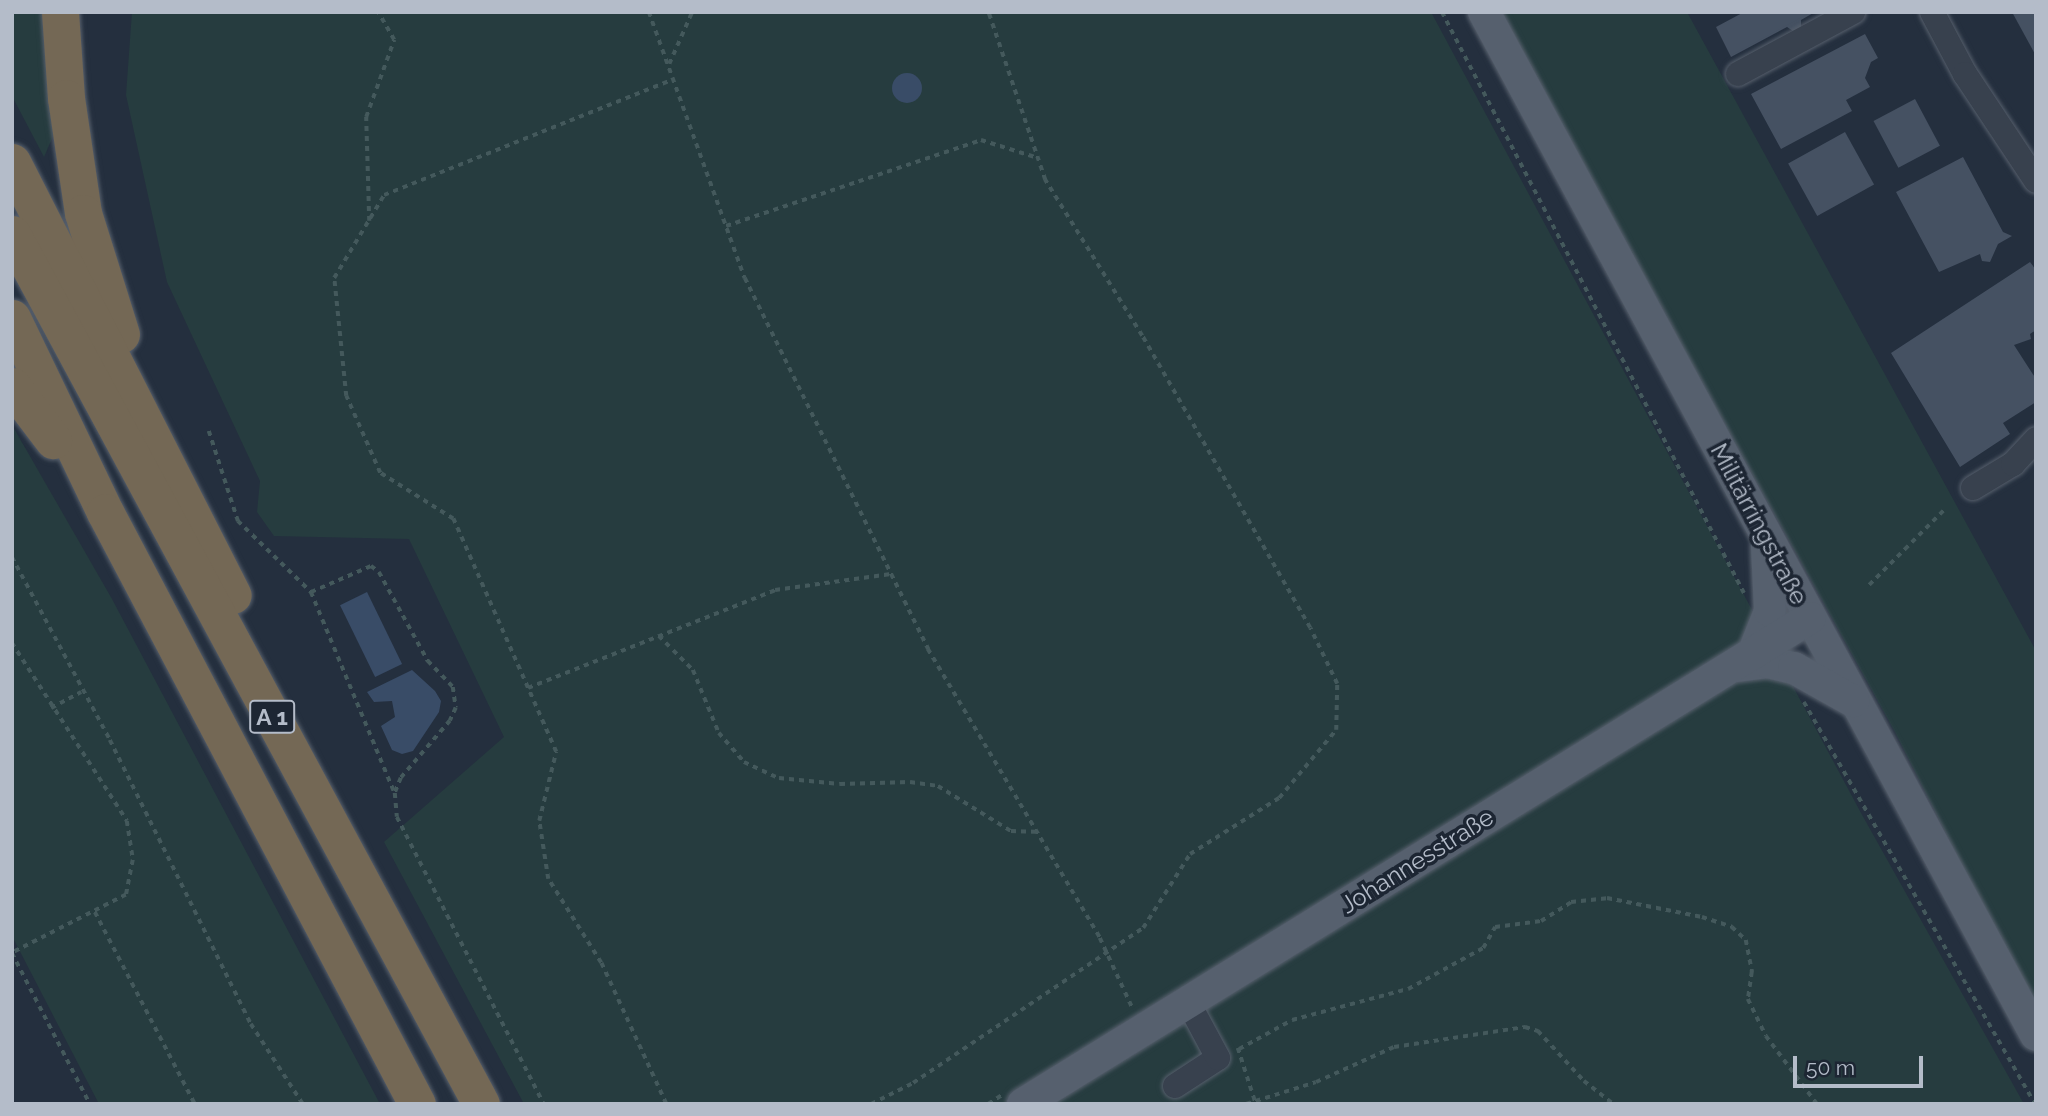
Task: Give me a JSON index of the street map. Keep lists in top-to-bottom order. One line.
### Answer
{"streets":{"highway":["A 1"],"main road":["Militärringstraße","Johannesstraße"]},"crossings":[["Militärringstraße","Johannesstraße"]],"scale_bar":"50 m"}
